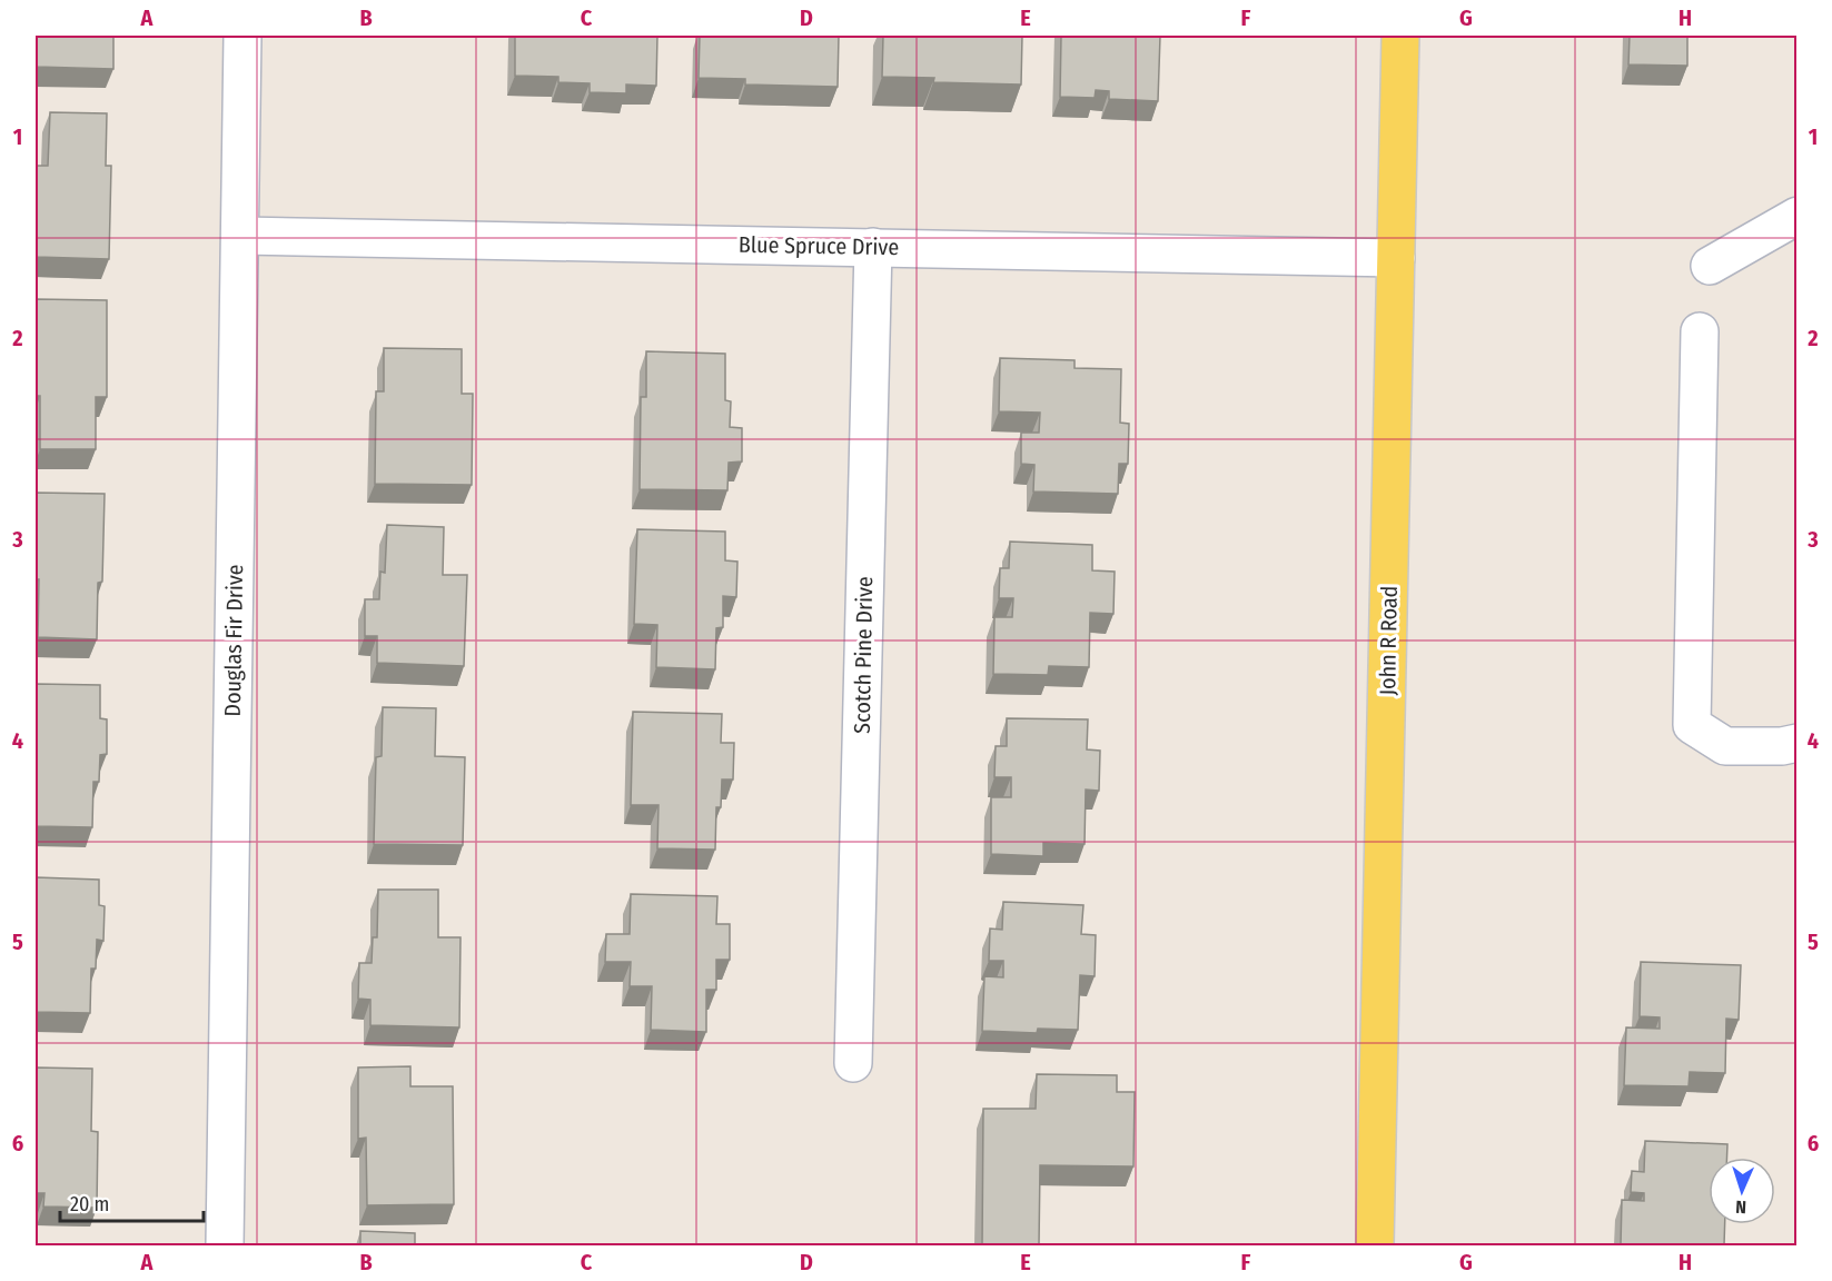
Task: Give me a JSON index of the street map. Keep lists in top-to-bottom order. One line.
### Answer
{"streets":{"main road":["John R Road"],"street":["Blue Spruce Drive","Douglas Fir Drive","Scotch Pine Drive"]},"crossings":[["Blue Spruce Drive","Douglas Fir Drive"],["Blue Spruce Drive","John R Road"],["Blue Spruce Drive","Scotch Pine Drive"]],"scale_bar":"20 m","north":"bottom","grid":{"columns":["A","B","C","D","E","F","G","H"],"rows":["1","2","3","4","5","6"]}}
